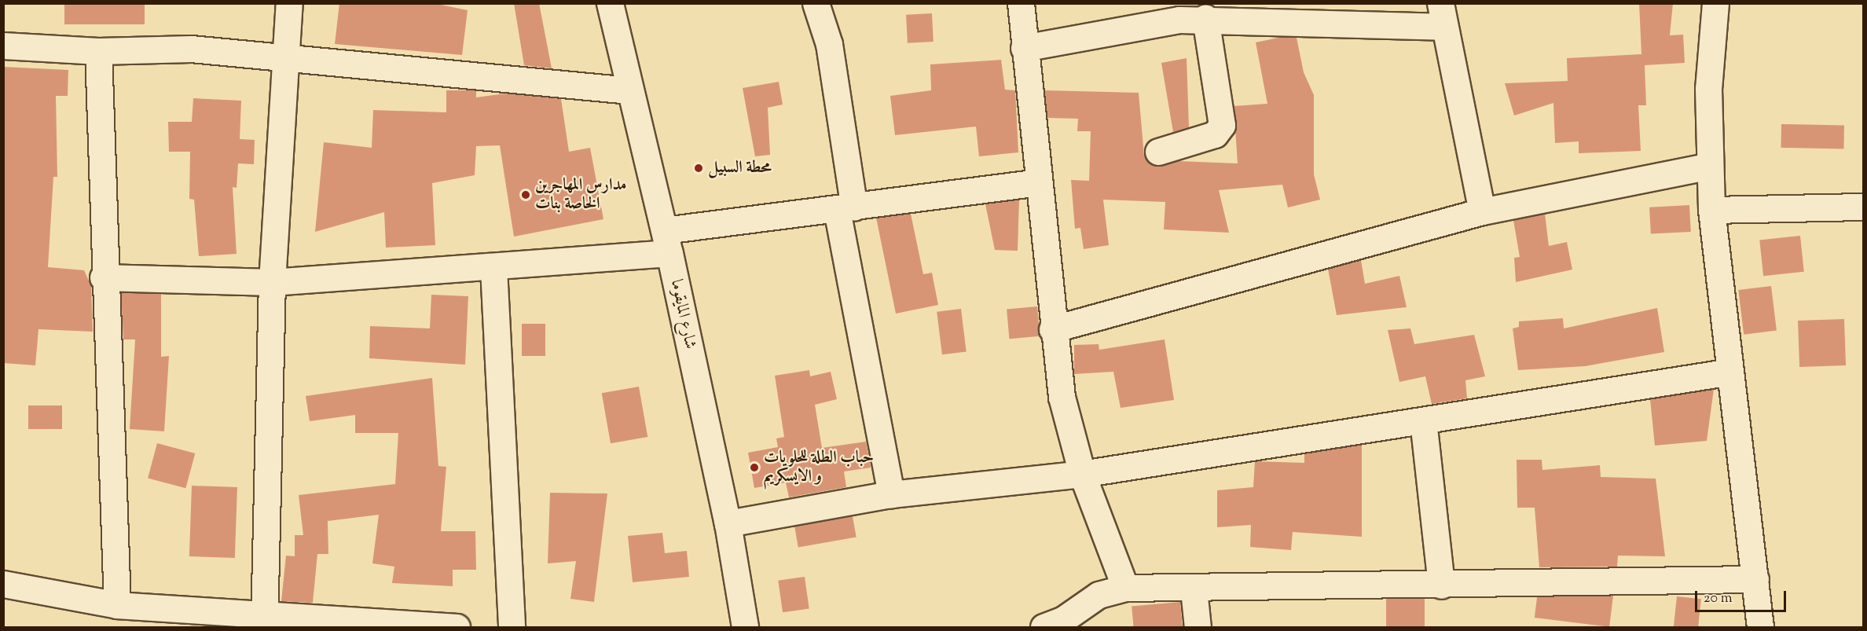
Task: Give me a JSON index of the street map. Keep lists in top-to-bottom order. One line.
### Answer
{"streets":{"street":["شارع المايقوما"]},"places":["محطة السبيل","مدارس المهاجرين الخاصة بنات","حباب الطلة للحلويات و الايسكريم"],"scale_bar":"20 m"}
